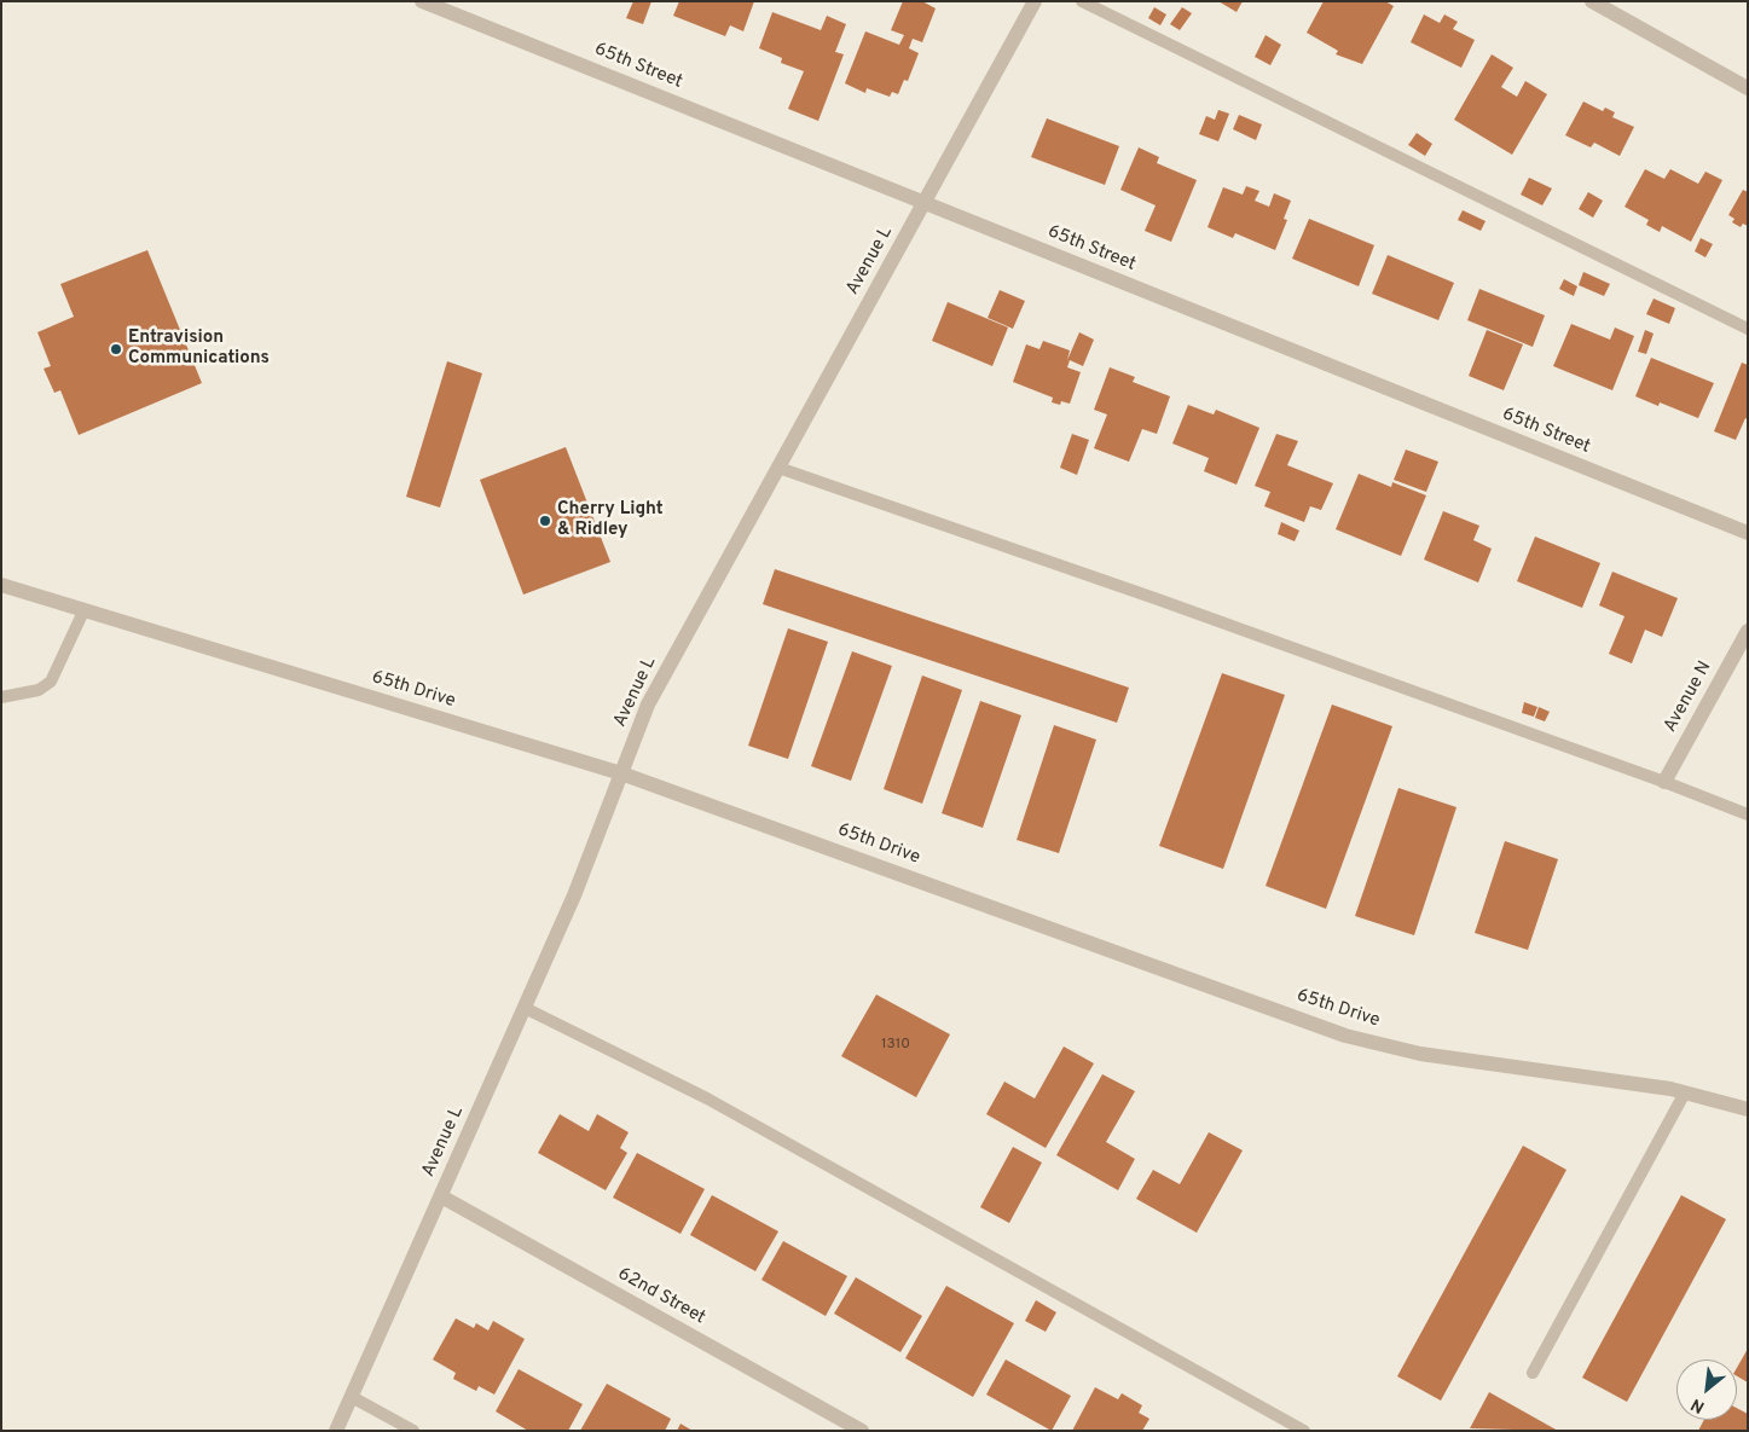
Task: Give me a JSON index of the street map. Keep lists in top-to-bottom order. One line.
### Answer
{"streets":{"street":["65th Street","Avenue L","65th Drive","Avenue N","62nd Street"]},"crossings":[["65th Street","Avenue L"],["Avenue L","65th Drive"],["Avenue L","62nd Street"]],"places":["Entravision Communications","Cherry Light & Ridley"],"house_numbers":["1310"],"north":"bottom left"}
